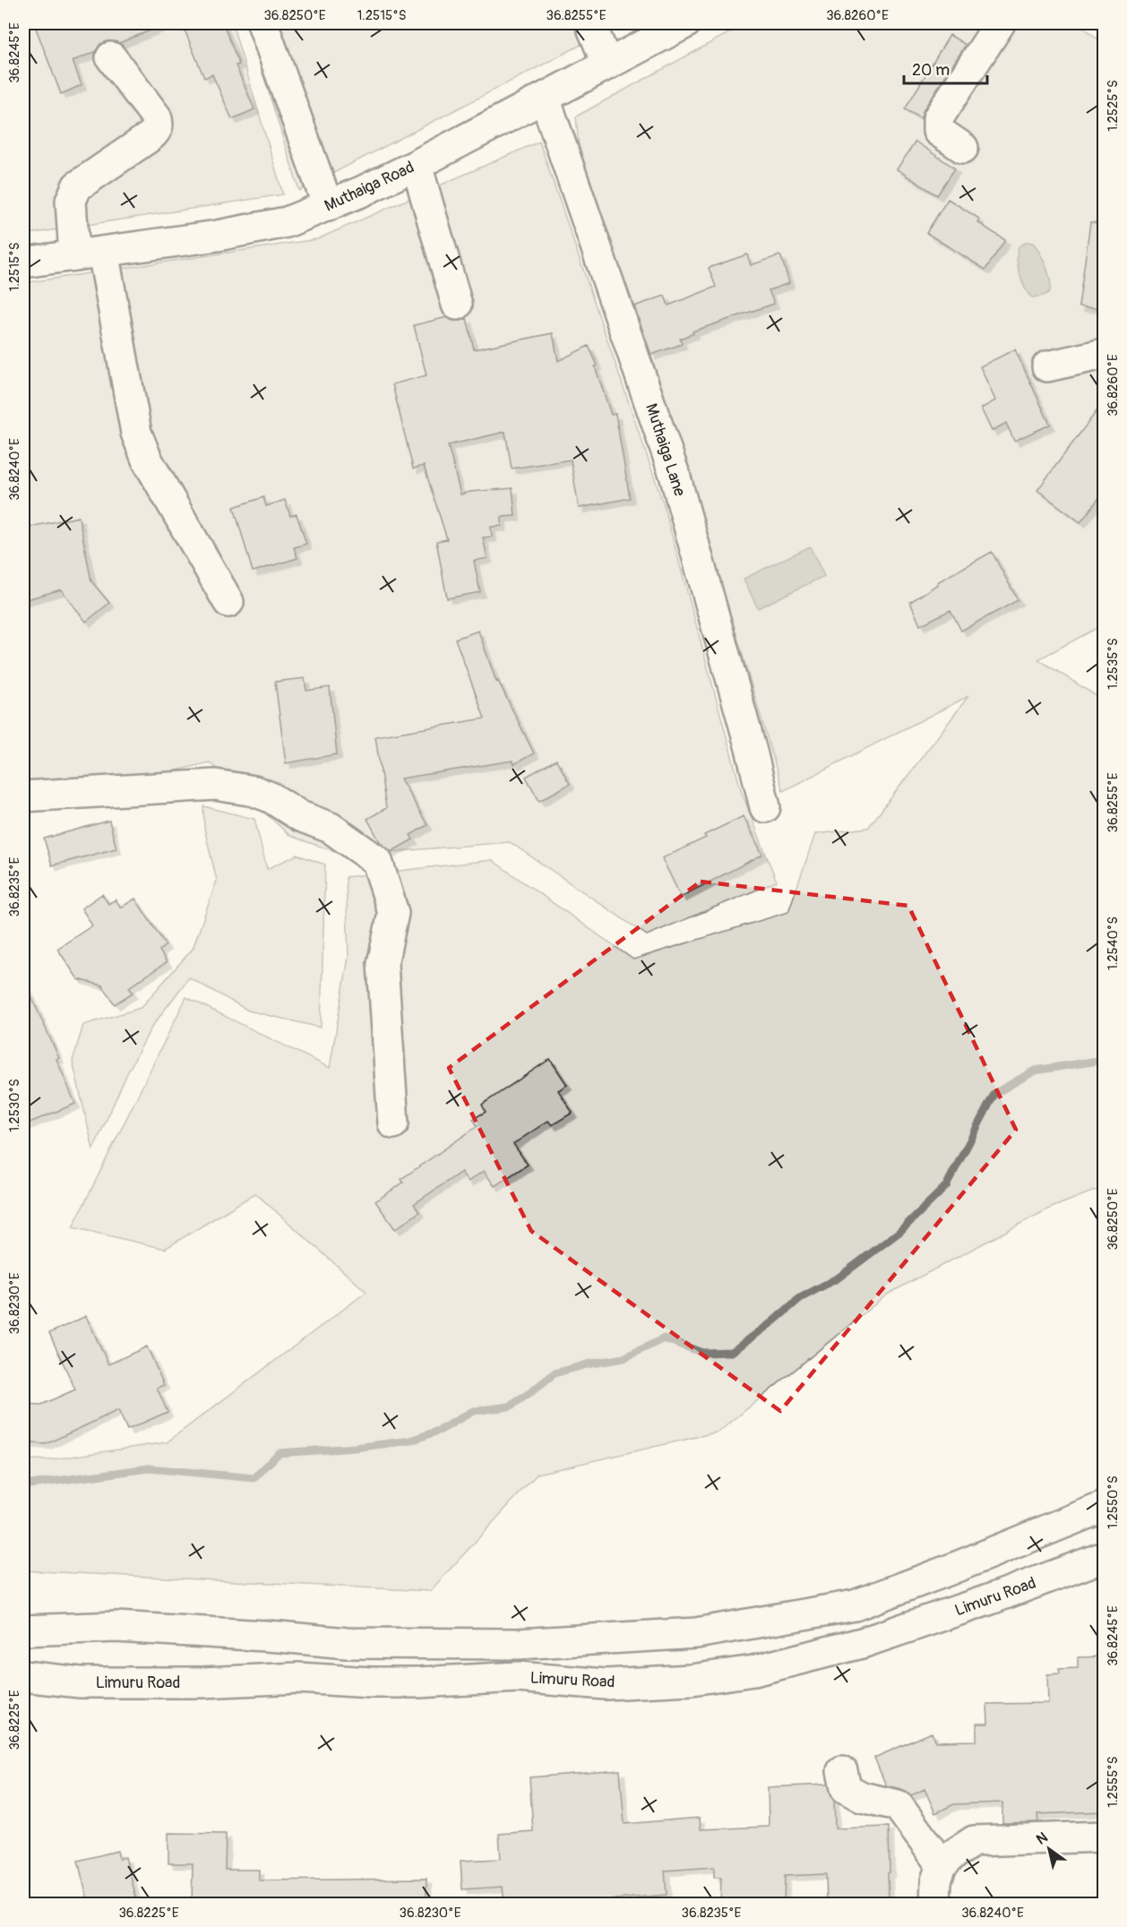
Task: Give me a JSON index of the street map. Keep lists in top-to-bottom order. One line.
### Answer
{"streets":{"main road":["Muthaiga Road","Muthaiga Lane","Limuru Road"]},"crossings":[["Muthaiga Road","Muthaiga Lane"]],"scale_bar":"20 m","north":"top left","coordinates":["36.8250°E","1.2515°S","36.8255°E","36.8260°E","36.8245°E","1.2525°S","36.8240°E","1.2535°S","36.8235°E","1.2540°S","1.2530°S","36.8230°E","1.2550°S","36.8225°E","1.2555°S"]}
